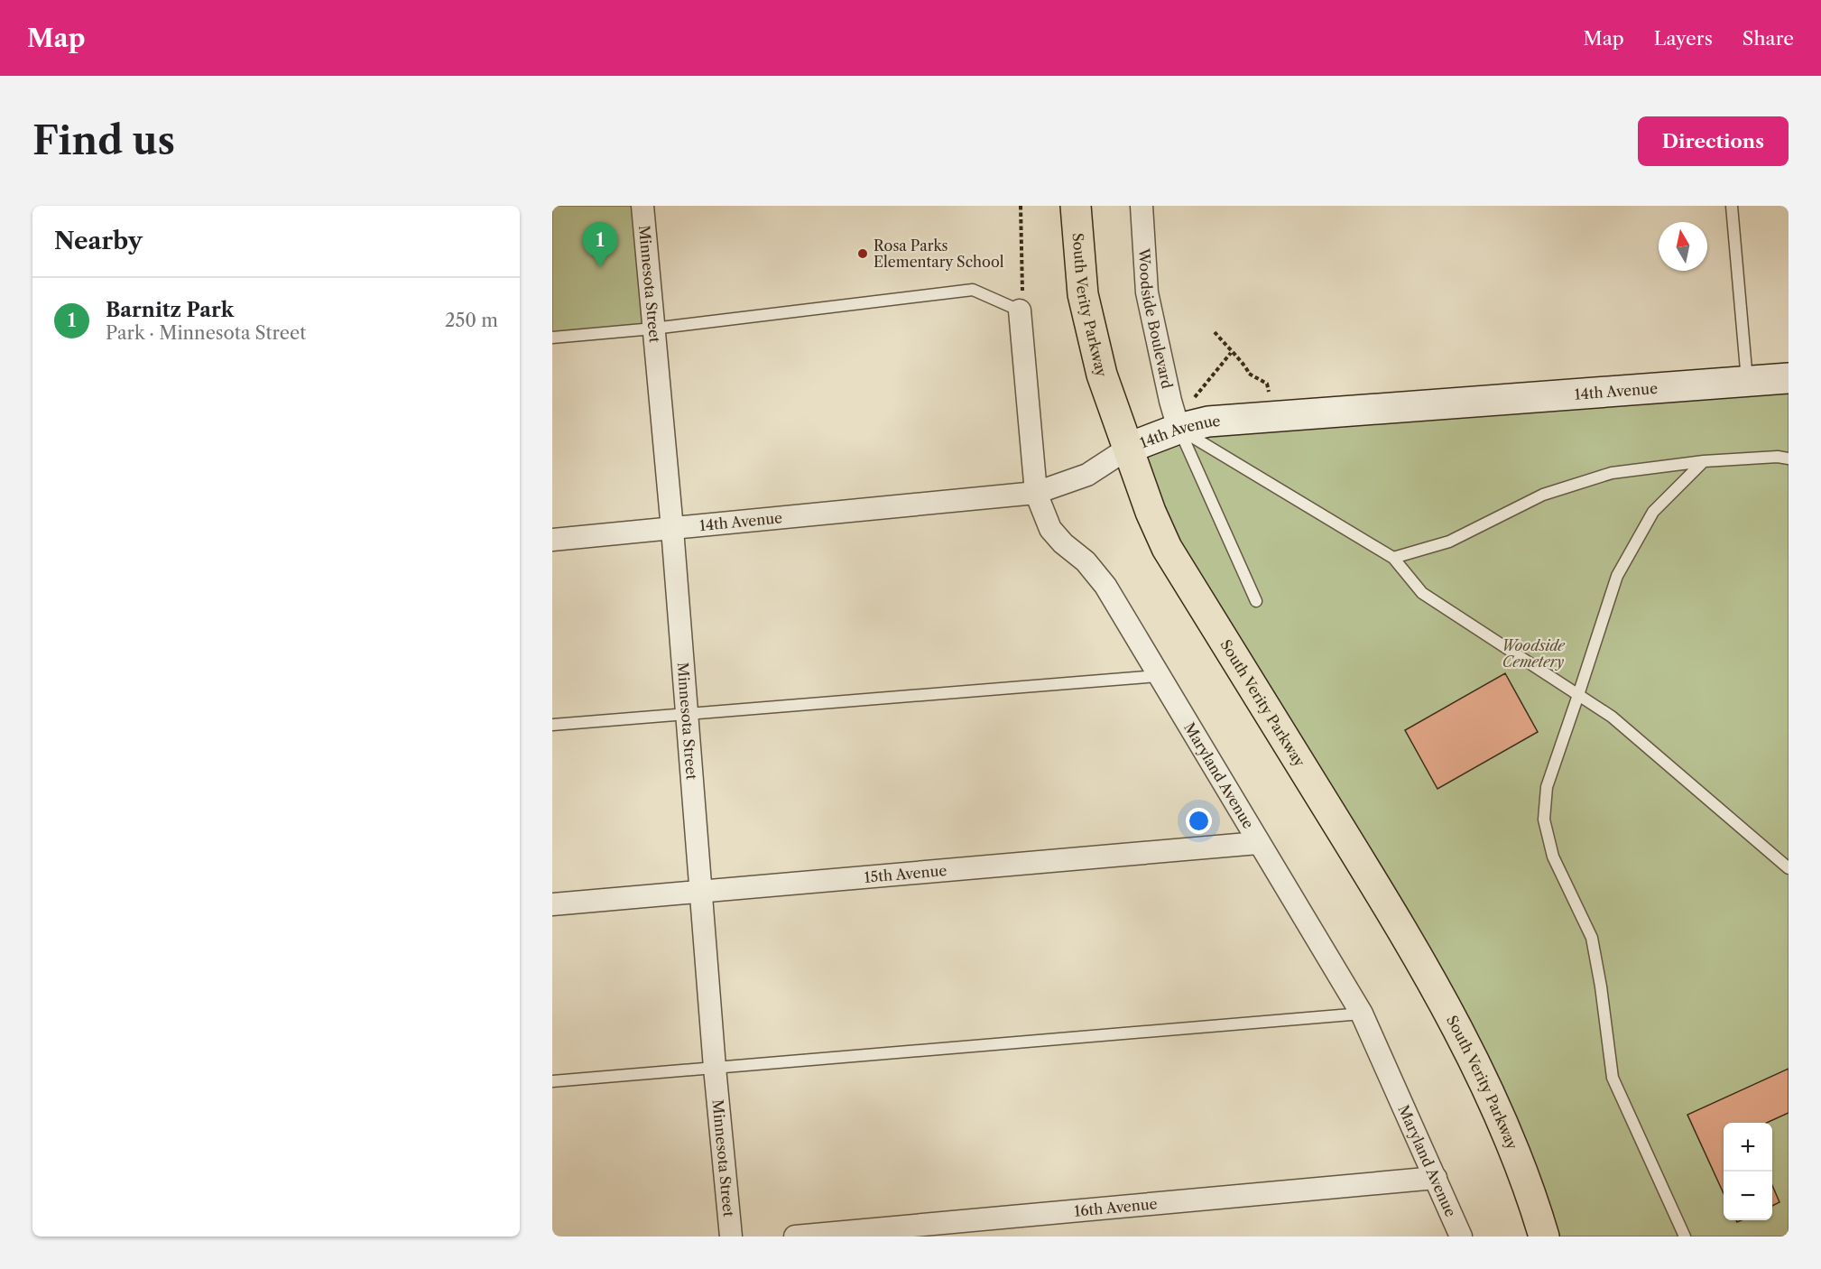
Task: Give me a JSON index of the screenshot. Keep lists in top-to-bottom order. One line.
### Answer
{"streets":{"main road":["South Verity Parkway","14th Avenue"],"street":["Minnesota Street","Woodside Boulevard","Maryland Avenue","15th Avenue","16th Avenue"]},"crossings":[["Minnesota Street","14th Avenue"],["Minnesota Street","15th Avenue"],["South Verity Parkway","14th Avenue"],["Woodside Boulevard","14th Avenue"],["14th Avenue","Maryland Avenue"],["Maryland Avenue","15th Avenue"],["Maryland Avenue","16th Avenue"]],"parks":["Woodside Cemetery"],"places":["Rosa Parks Elementary School"],"north":"top","page":{"header":"Map","nav":["Map","Layers","Share"],"buttons":"Directions","title":"Find us","heading":"Nearby","pins":"1","list":[{"mark":"1","name":"Barnitz Park","note":"Park · Minnesota Street","value":"250 m"}],"map_buttons":["+","−"]}}
